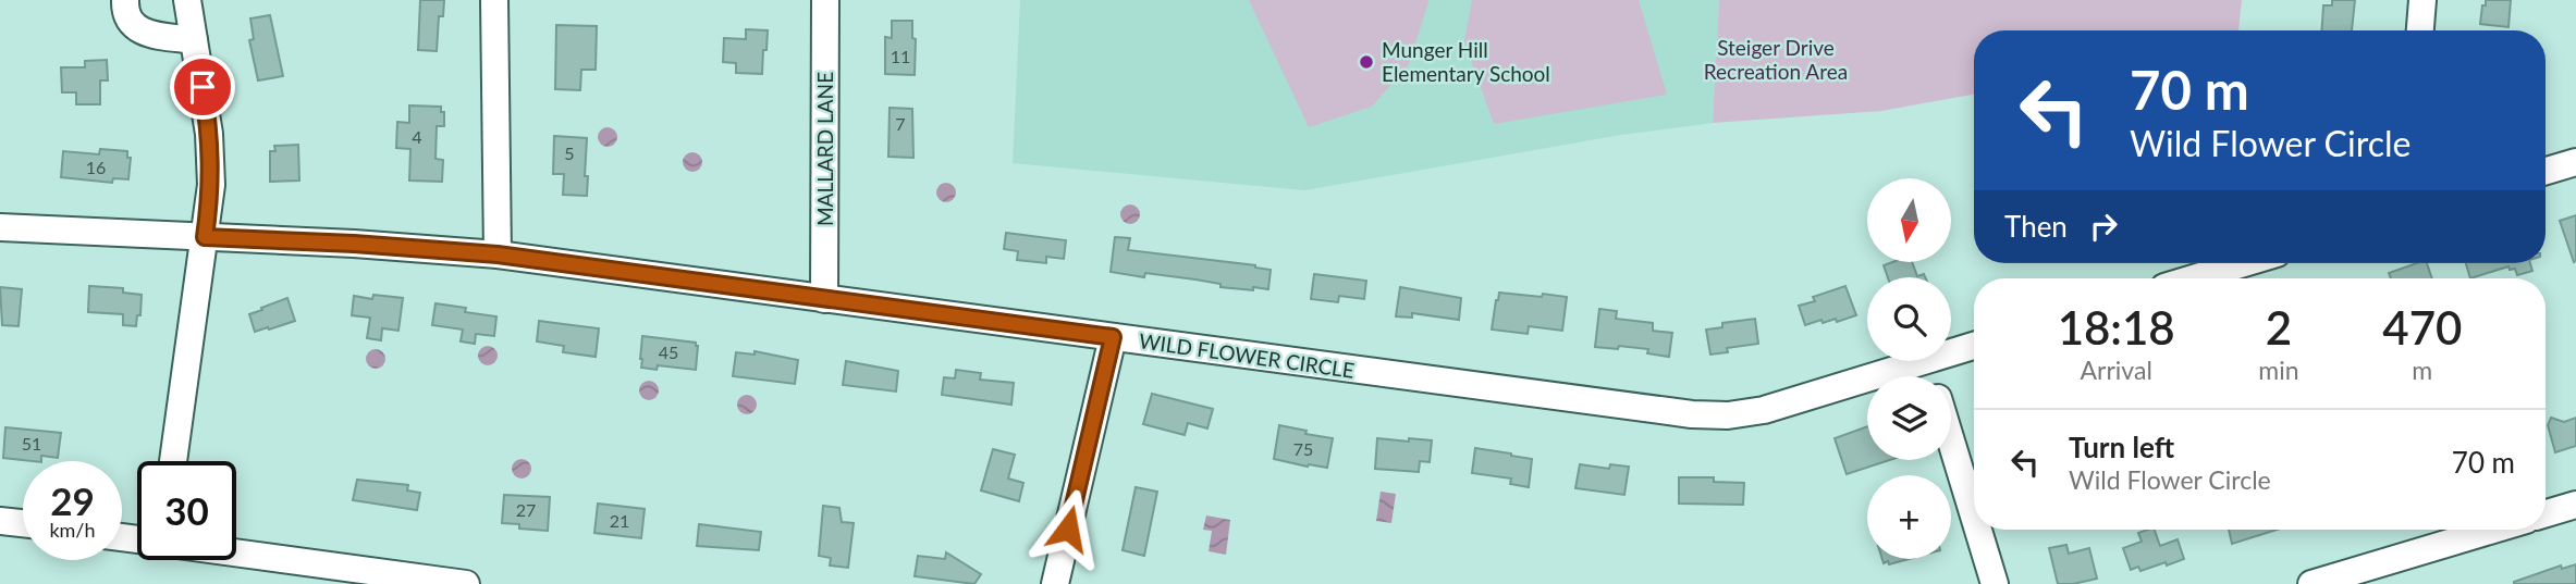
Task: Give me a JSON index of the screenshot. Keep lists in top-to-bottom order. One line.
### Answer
{"streets":{"street":["MALLARD LANE","WILD FLOWER CIRCLE"]},"crossings":[["MALLARD LANE","WILD FLOWER CIRCLE"]],"parks":["Steiger Drive Recreation Area"],"places":["Munger Hill Elementary School"],"house_numbers":["11","7","4","5","16","45","51","75","27","21"],"north":"bottom","page":{"turn":["70 m","Wild Flower Circle"],"map_buttons":"+","then":"Then","eta":["18:18","Arrival","2","min","470","m"],"list":[{"name":"Turn left","note":"Wild Flower Circle","value":"70 m"}],"speed":"29 km/h","limit":"30"}}
